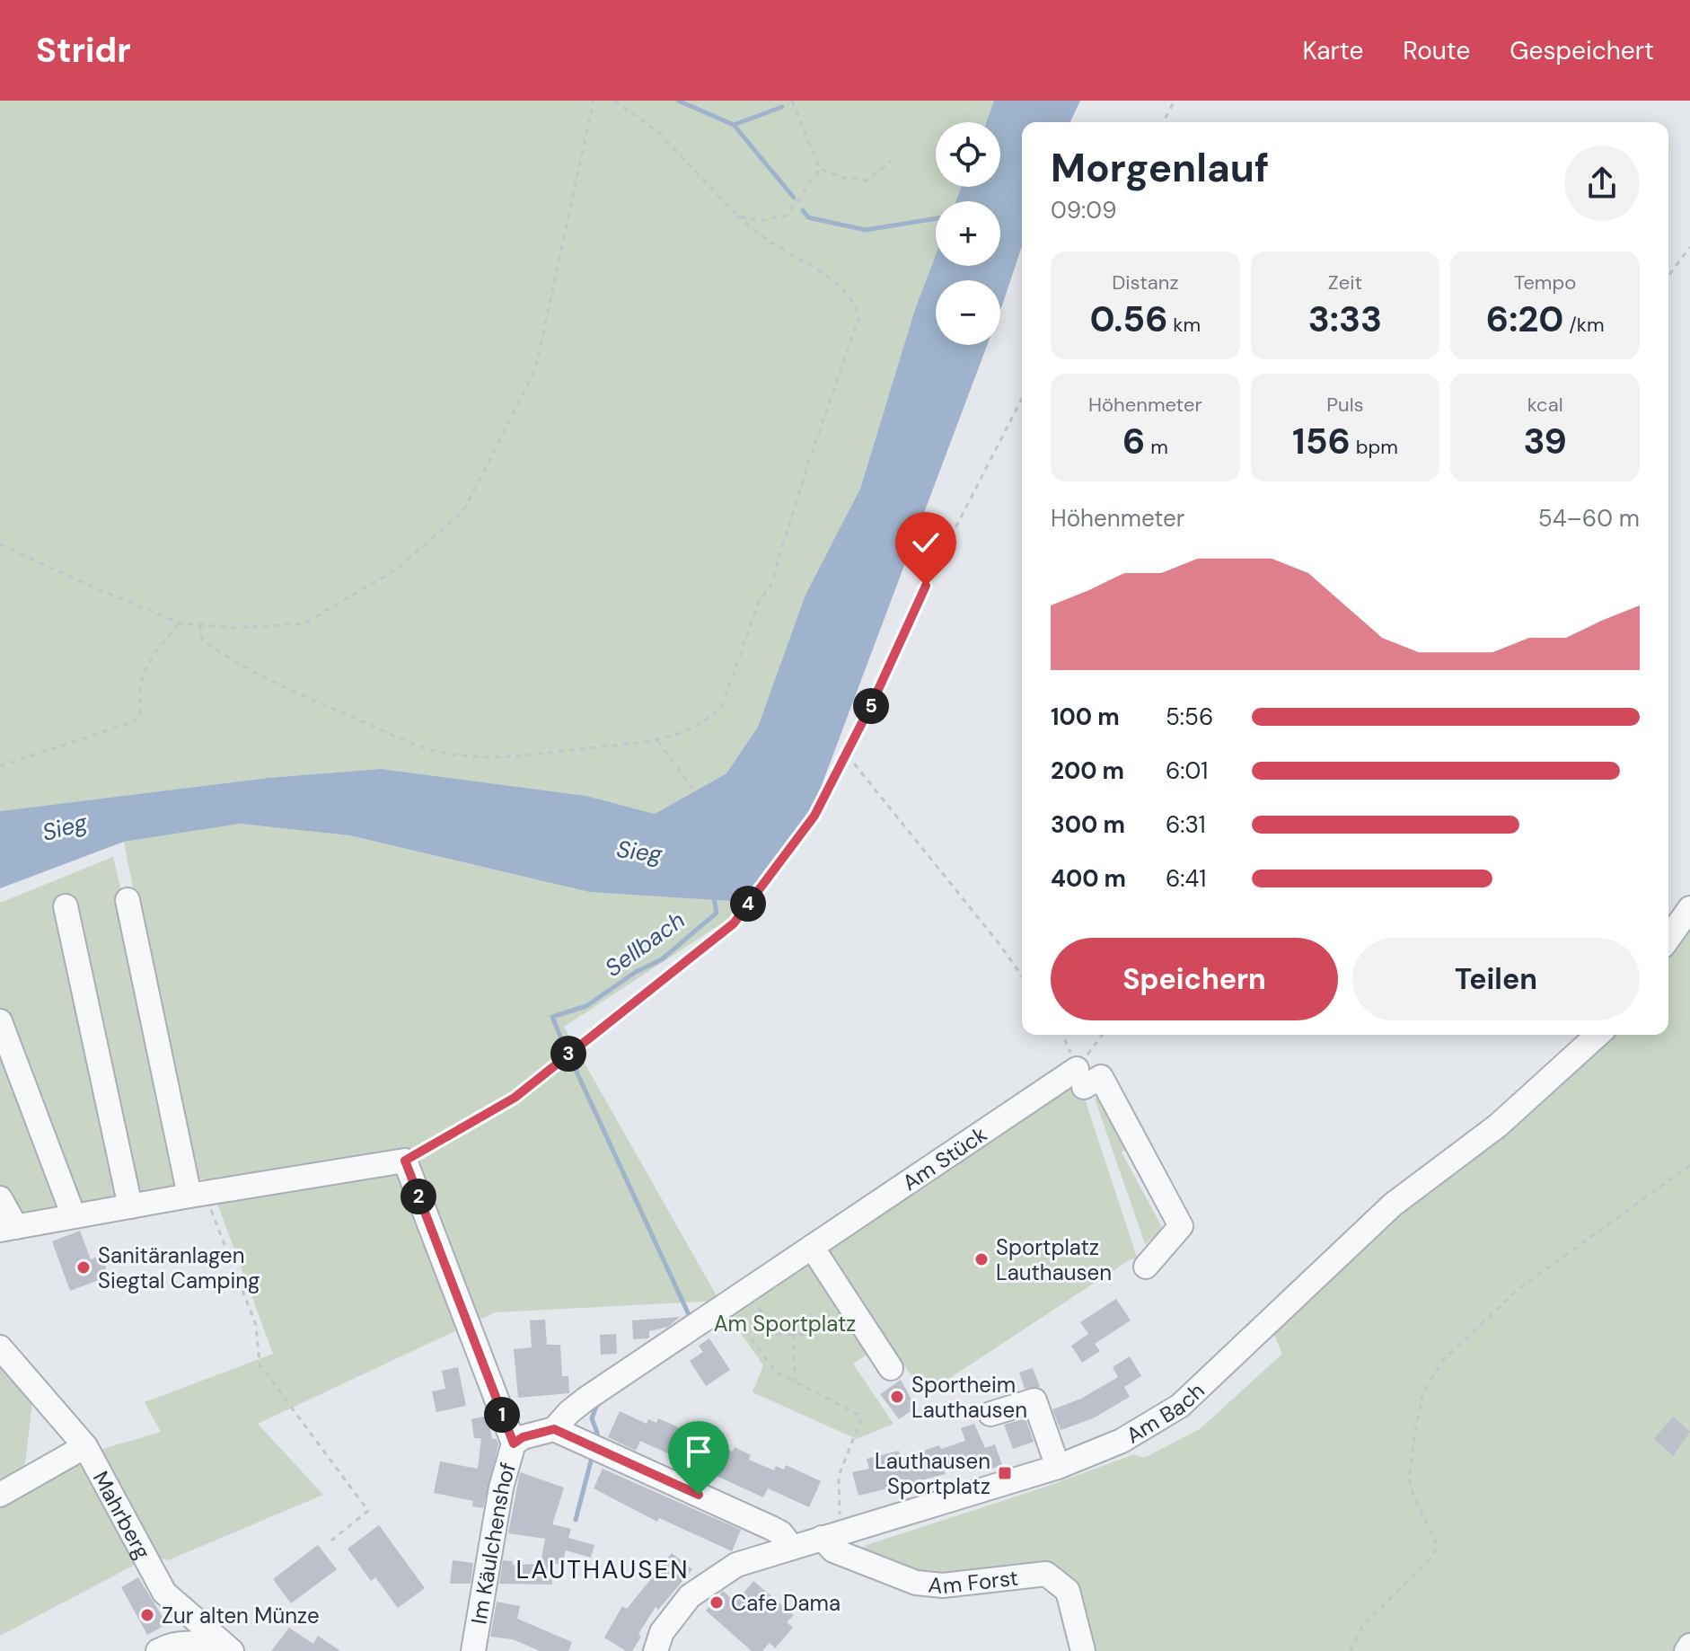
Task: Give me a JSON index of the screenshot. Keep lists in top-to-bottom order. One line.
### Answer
{"streets":{"street":["Am Stück","Am Bach","Mahrberg","Im Käulchenshof","Am Forst"]},"crossings":[["Am Stück","Im Käulchenshof"],["Am Bach","Am Forst"]],"districts":["LAUTHAUSEN"],"water":["Sieg","Sellbach"],"parks":["Am Sportplatz"],"places":{"other":["Sportplatz Lauthausen","Sanitäranlagen Siegtal Camping","Sportheim Lauthausen","Cafe Dama","Zur alten Münze"],"transit":["Lauthausen Sportplatz"]},"page":{"header":"Stridr","nav":["Karte","Route","Gespeichert"],"map_buttons":["+","−"],"heading":["Morgenlauf","09:09"],"stats":[["Distanz","0.56 km"],["Zeit","3:33"],["Tempo","6:20 /km"],["Höhenmeter","6 m"],["Puls","156 bpm"],["kcal","39"]],"chart":["Höhenmeter","54–60 m"],"pins":["5","4","3","2","1"],"list":[{"name":"100 m","note":"5:56"},{"name":"200 m","note":"6:01"},{"name":"300 m","note":"6:31"},{"name":"400 m","note":"6:41"}],"buttons":["Speichern","Teilen"]}}
